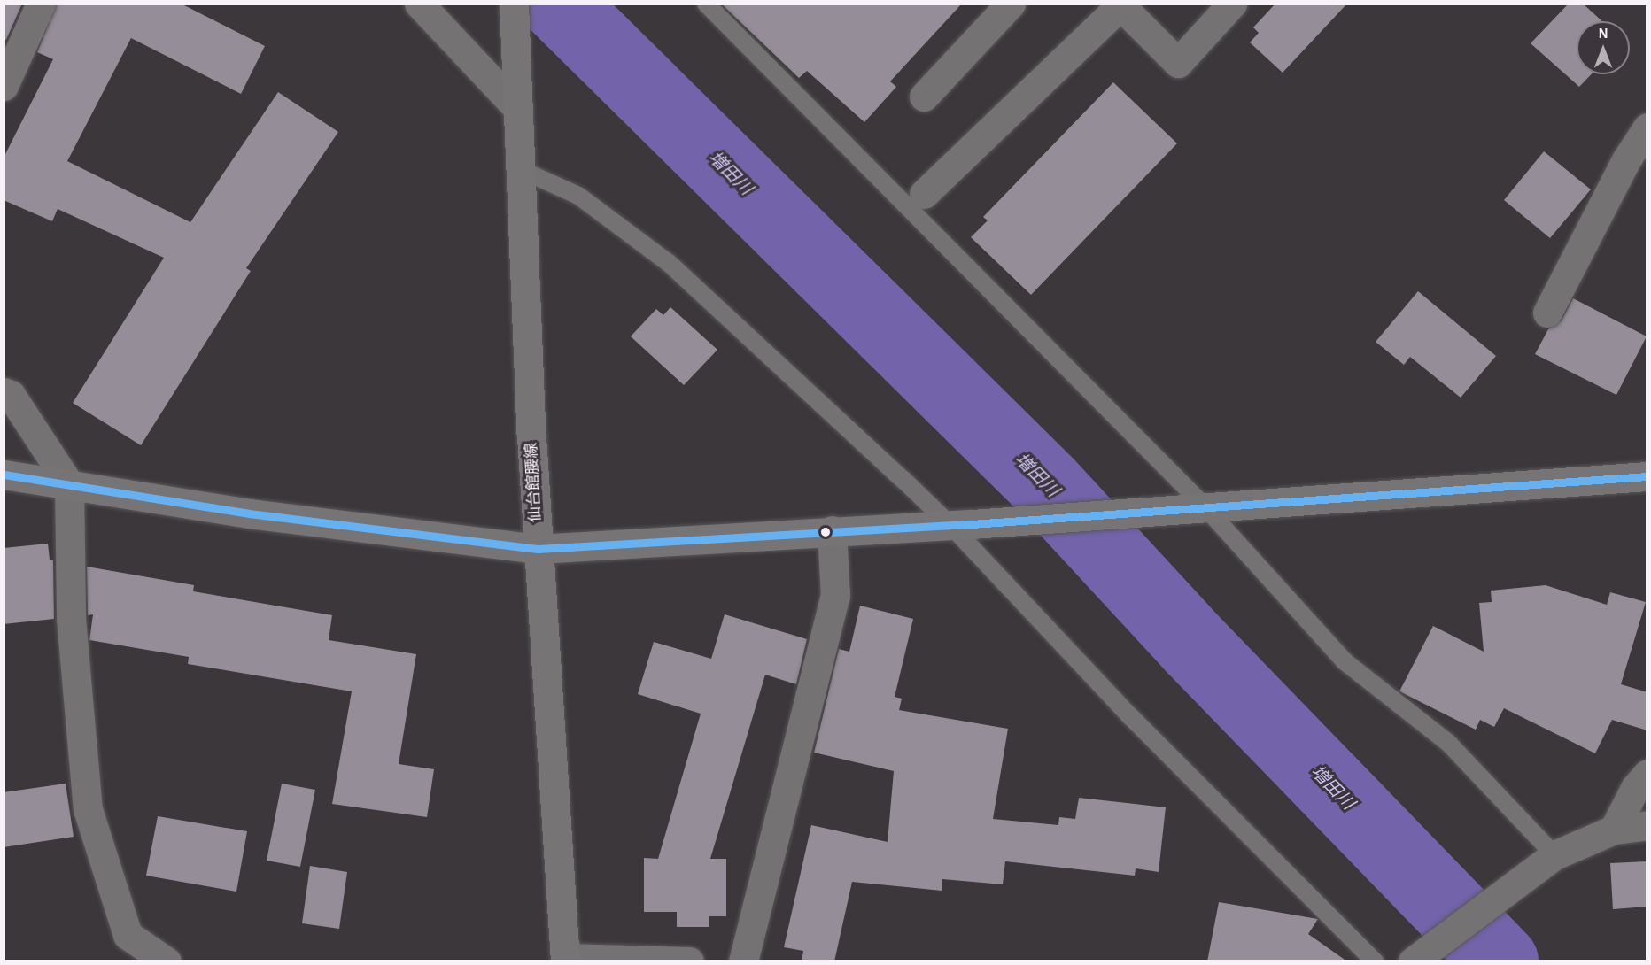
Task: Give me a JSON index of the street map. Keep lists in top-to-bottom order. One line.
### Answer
{"streets":{"street":["仙台館腰線"]},"water":["増田川"],"north":"top"}
